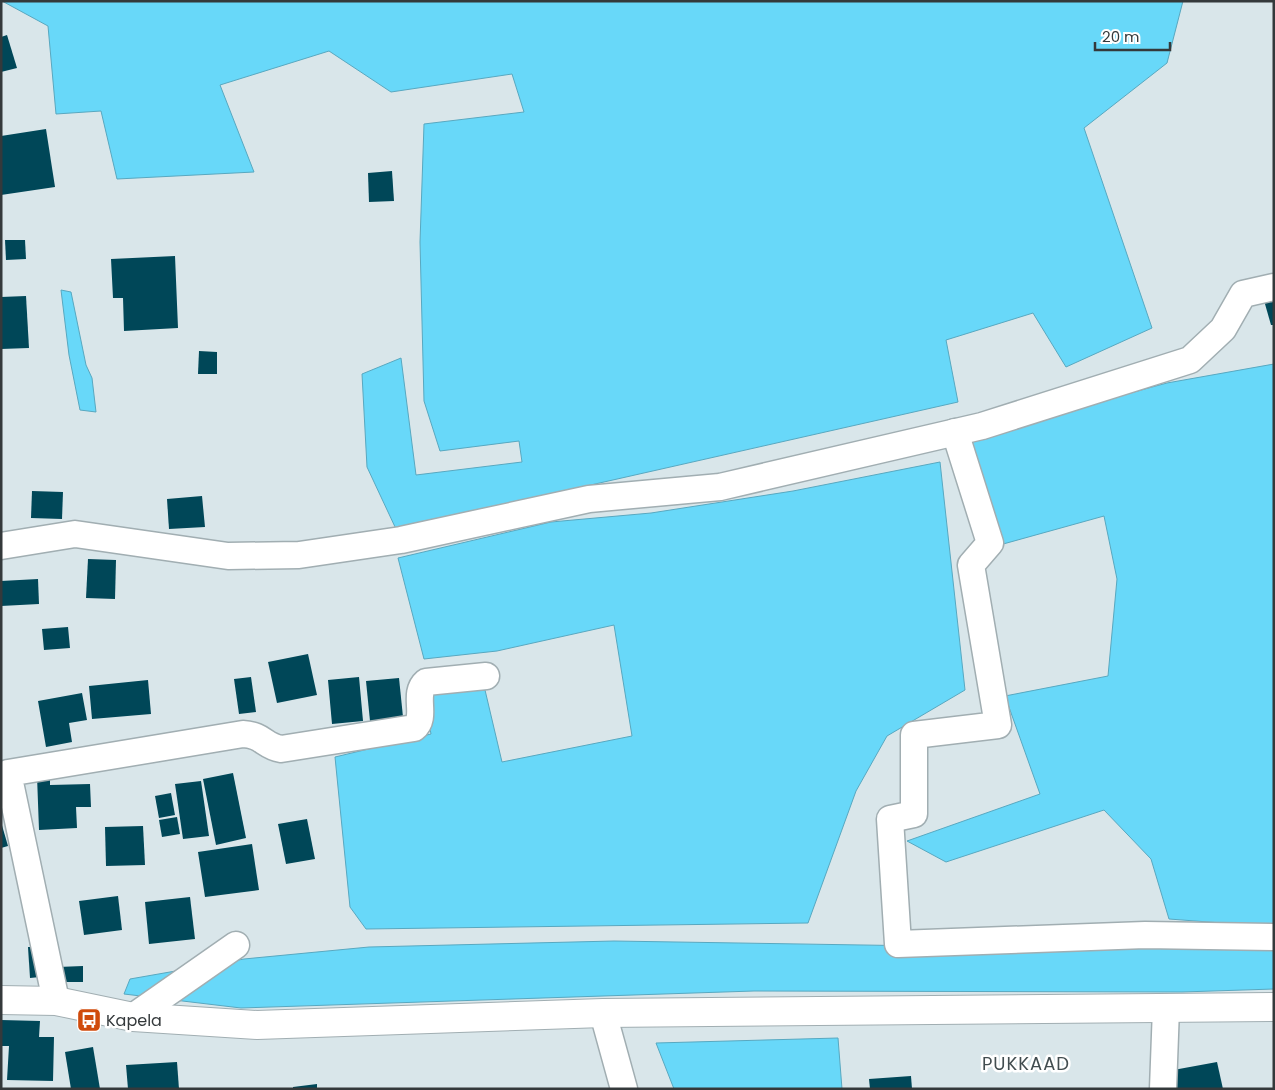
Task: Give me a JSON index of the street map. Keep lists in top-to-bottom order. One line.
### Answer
{"districts":["PUKKAAD"],"places":{"bus stop":["Kapela"]},"scale_bar":"20 m"}
